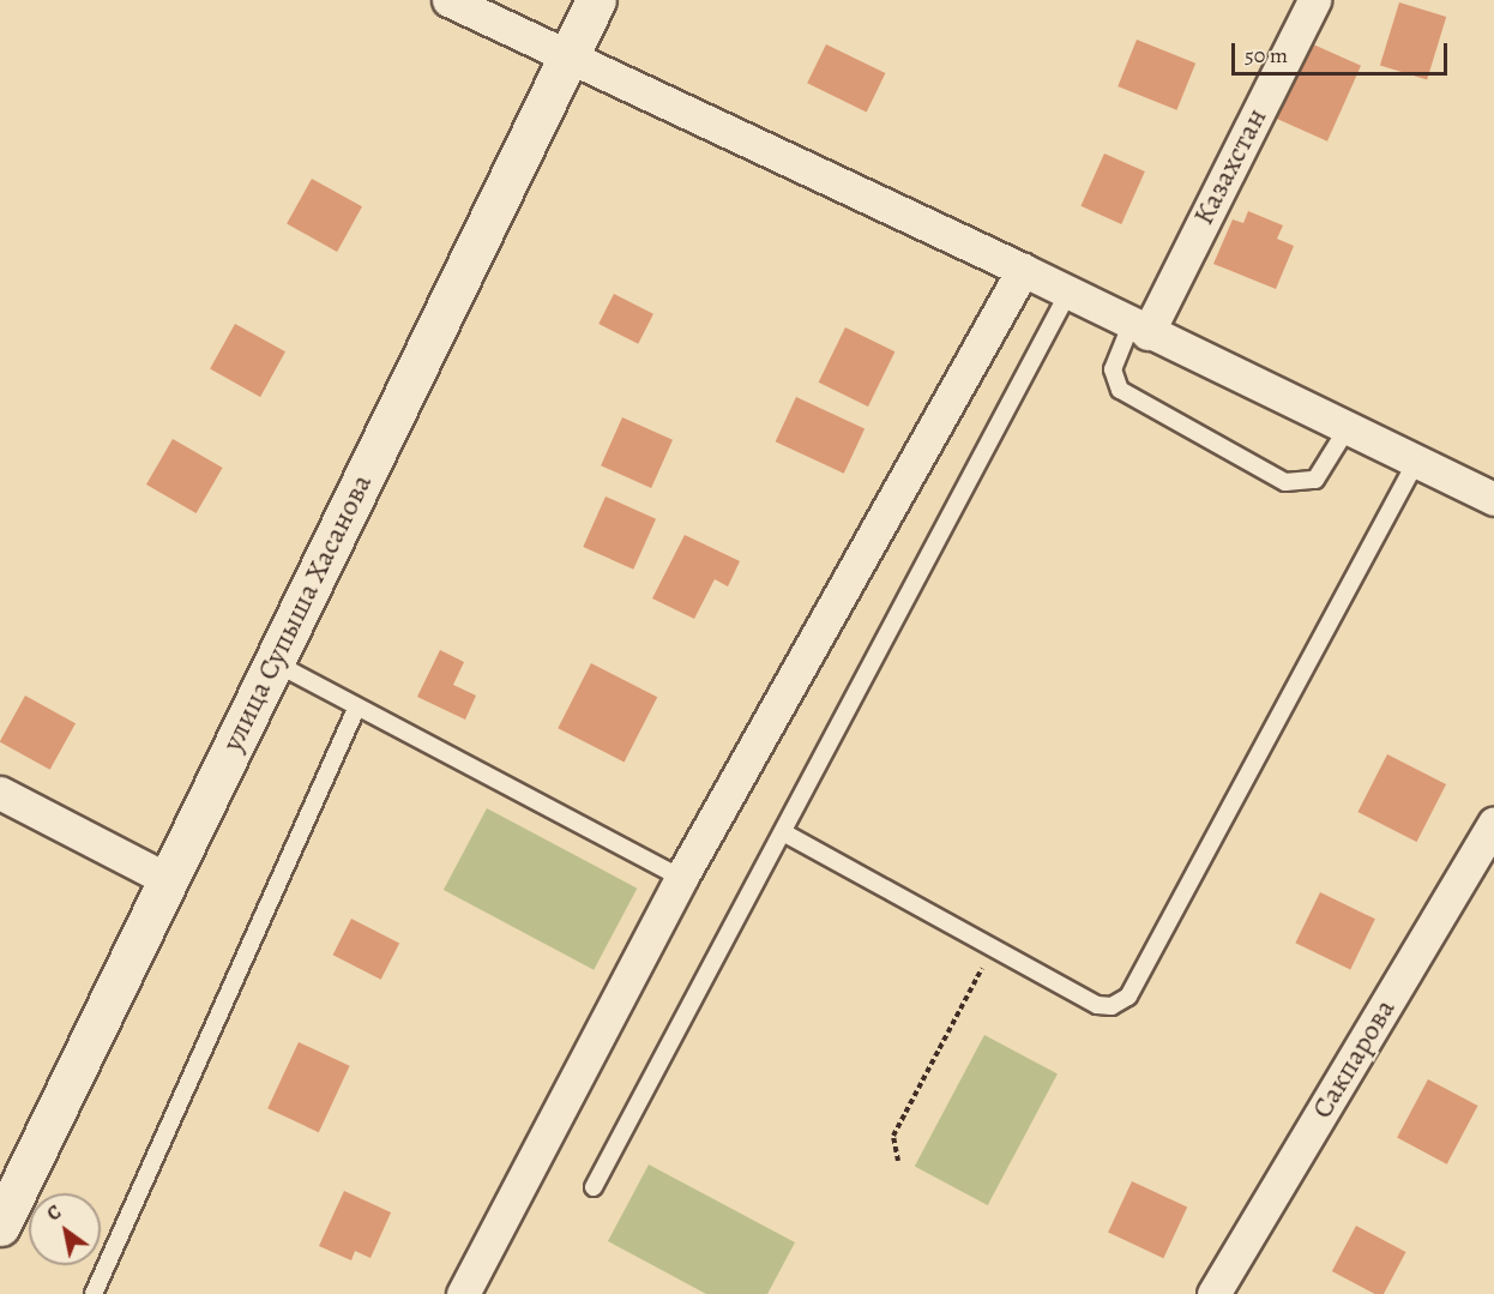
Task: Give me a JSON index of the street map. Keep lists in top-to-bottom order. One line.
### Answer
{"streets":{"street":["Казахстан","улица Супыша Хасанова","Сакпарова"]},"scale_bar":"50 m","north":"top left"}
